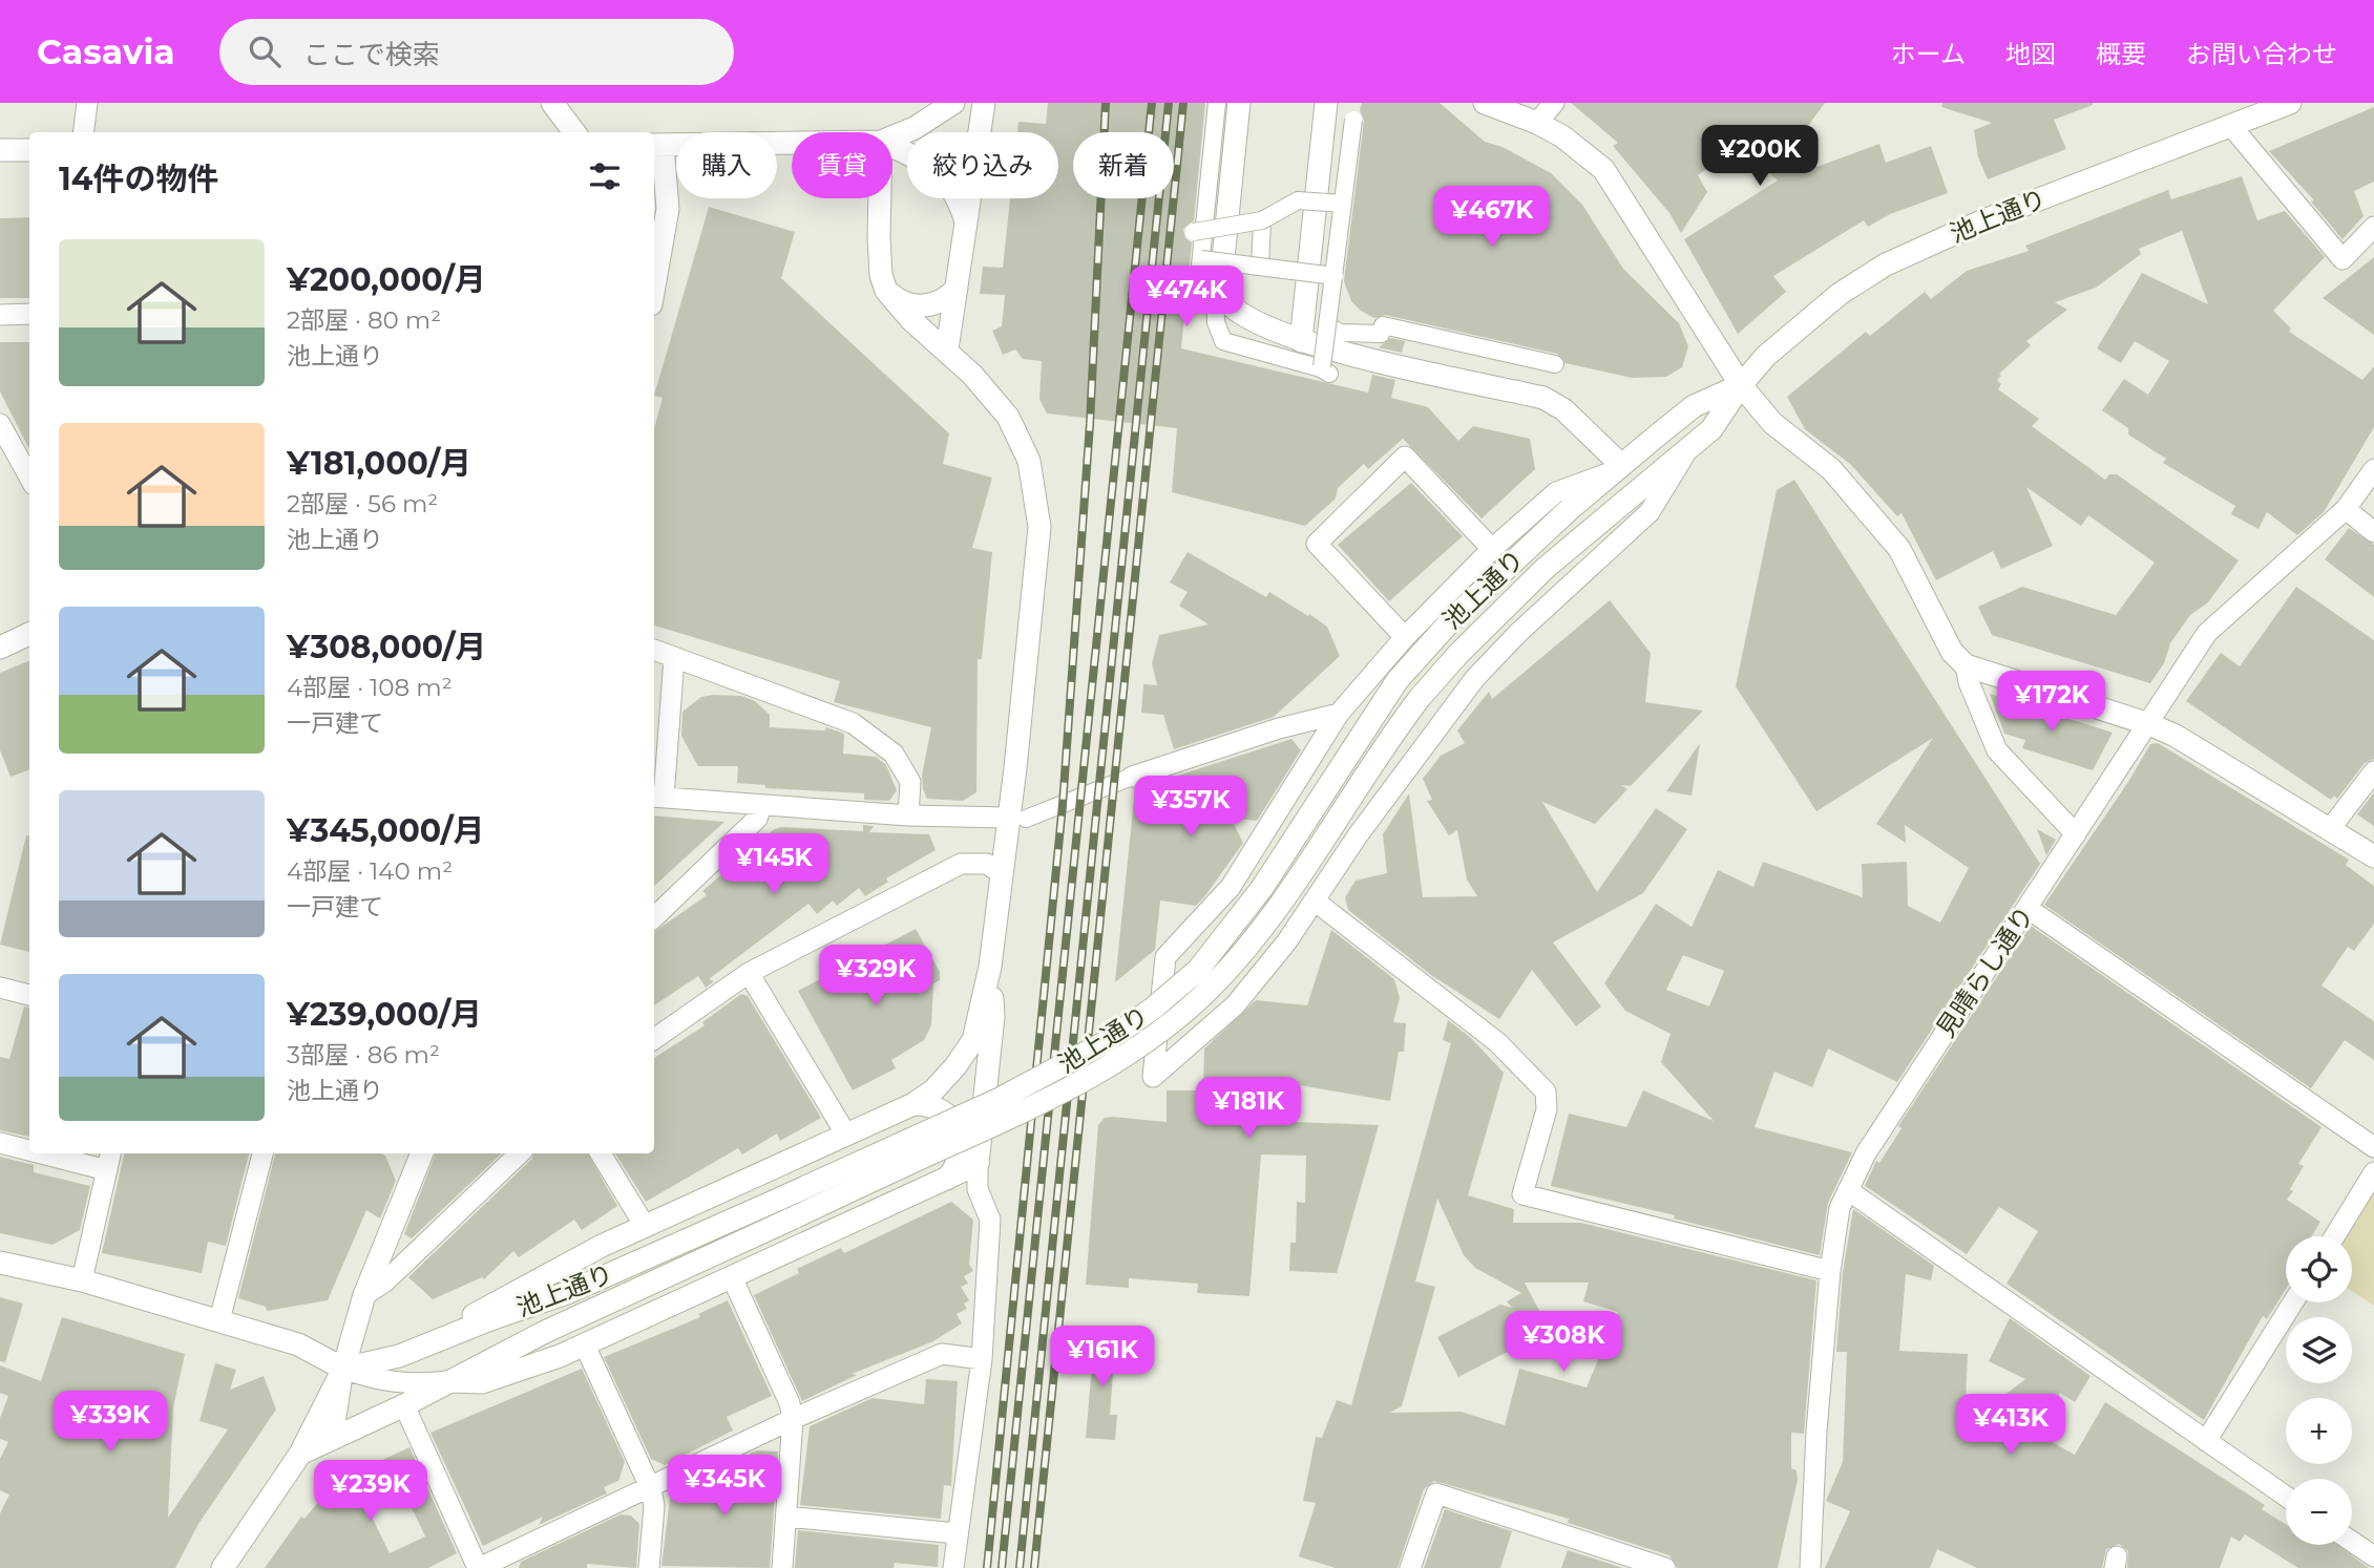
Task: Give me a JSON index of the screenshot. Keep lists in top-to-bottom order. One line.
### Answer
{"streets":{"main road":["池上通り"],"street":["見晴らし通り"]},"page":{"header":"Casavia","search":"ここで検索","nav":["ホーム","地図","概要","お問い合わせ"],"price":["¥200K","¥467K","¥474K","¥172K","¥357K","¥145K","¥329K","¥181K","¥308K","¥161K","¥339K","¥413K","¥345K","¥239K"],"chip":["購入","賃貸","絞り込み","新着"],"heading":"14件の物件","list":[{"name":"¥200,000/月","note":"2部屋 · 80 m² · 池上通り"},{"name":"¥181,000/月","note":"2部屋 · 56 m² · 池上通り"},{"name":"¥308,000/月","note":"4部屋 · 108 m² · 一戸建て"},{"name":"¥345,000/月","note":"4部屋 · 140 m² · 一戸建て"},{"name":"¥239,000/月","note":"3部屋 · 86 m² · 池上通り"}],"map_buttons":["+","−"]}}
